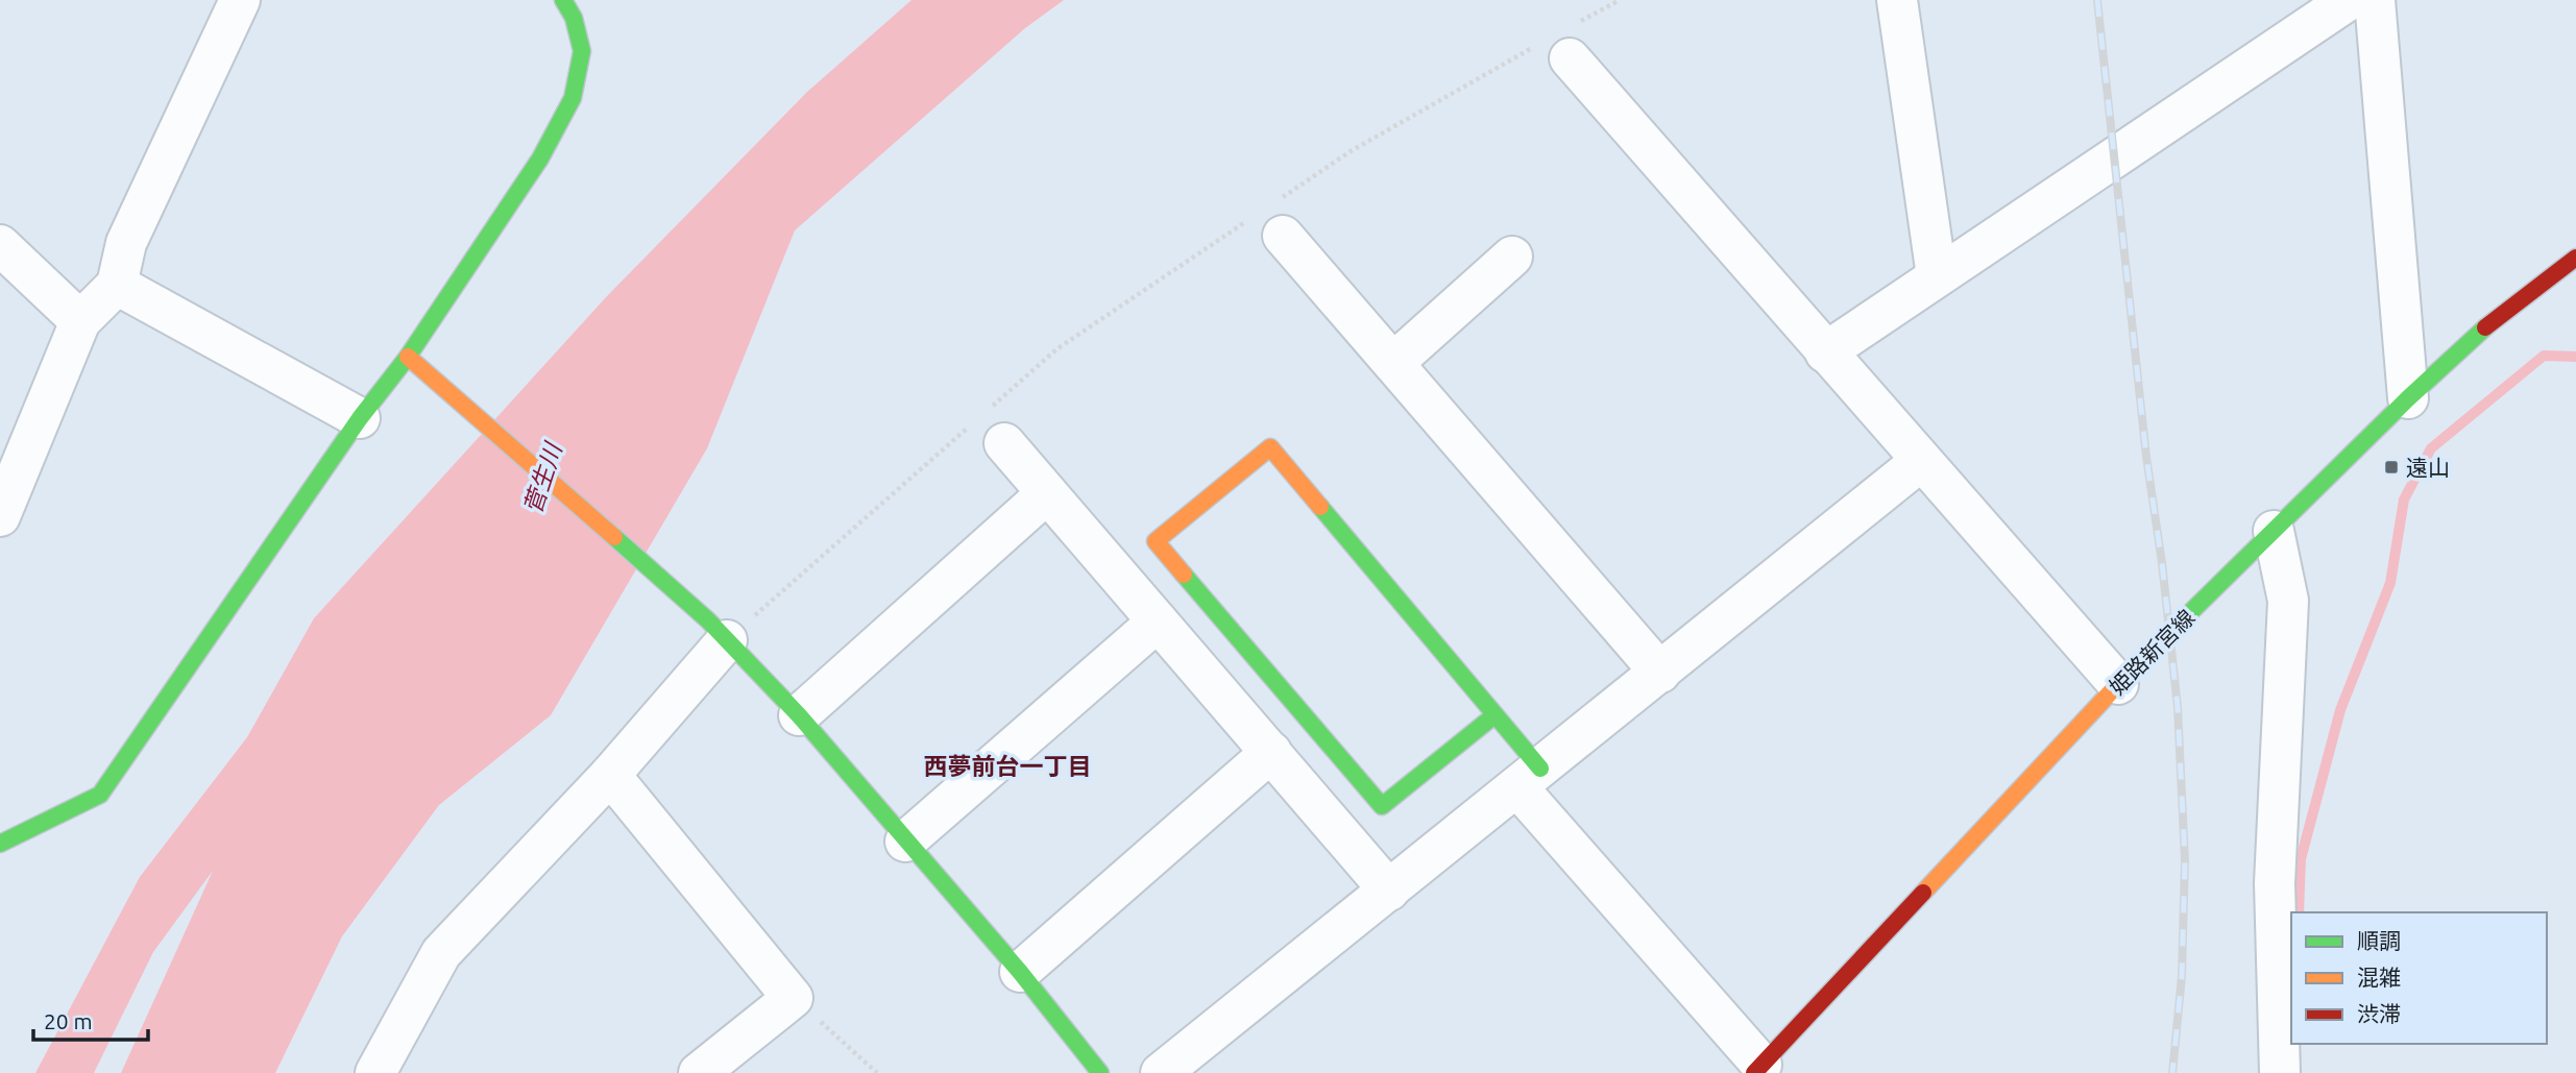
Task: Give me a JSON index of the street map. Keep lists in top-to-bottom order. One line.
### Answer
{"streets":{"street":["姫路新宮線"]},"districts":["西夢前台一丁目"],"water":["菅生川"],"places":{"transit":["遠山"]},"legend":["順調","混雑","渋滞"],"scale_bar":"20 m"}
